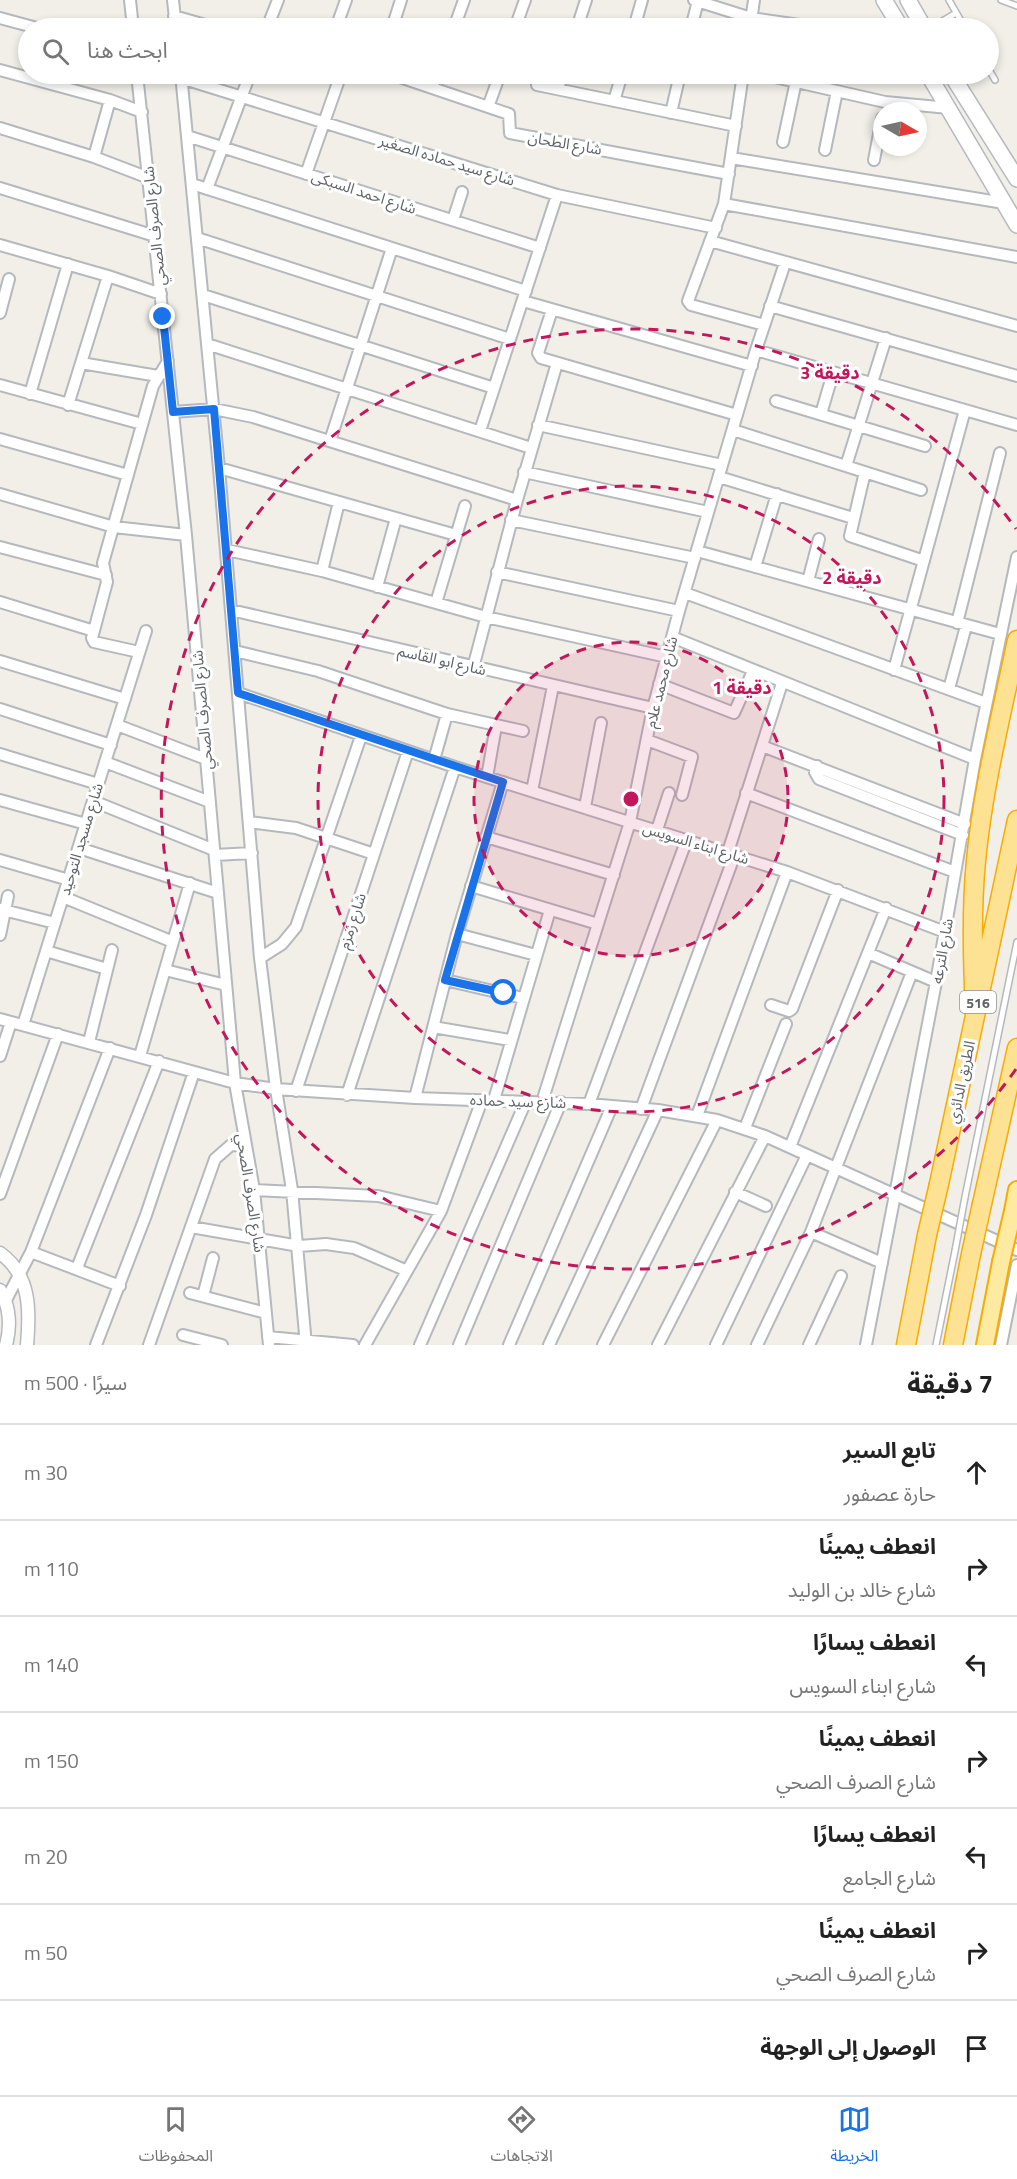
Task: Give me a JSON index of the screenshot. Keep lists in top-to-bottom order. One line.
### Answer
{"streets":{"highway":["516","الطريق الدائري"],"street":["شارع الطحان","شارع سيد حماده الصغير","شارع احمد السبكى","شارع الصرف الصحي","شارع ابو القاسم","شارع محمد علام","شارع مسجد التوحيد","شارع ابناء السويس","شارع زمزم","شارع الترعه","شارع سيد حماده"]},"crossings":[["شارع الصرف الصحي","شارع سيد حماده"],["شارع ابو القاسم","شارع محمد علام"],["شارع محمد علام","شارع ابناء السويس"],["شارع محمد علام","شارع سيد حماده"],["شارع مسجد التوحيد","شارع سيد حماده"],["شارع ابناء السويس","شارع زمزم"],["شارع ابناء السويس","شارع الترعه"],["شارع زمزم","شارع سيد حماده"],["شارع الترعه","شارع سيد حماده"]],"north":"right","page":{"search":"ابحث هنا","heading":["7 دقيقة","سيرًا · 500 m"],"list":[["تابع السير","حارة عصفور","30 m"],["انعطف يمينًا","شارع خالد بن الوليد","110 m"],["انعطف يسارًا","شارع ابناء السويس","140 m"],["انعطف يمينًا","شارع الصرف الصحي","150 m"],["انعطف يسارًا","شارع الجامع","20 m"],["انعطف يمينًا","شارع الصرف الصحي","50 m"],"الوصول إلى الوجهة"],"nav":["الخريطة","الاتجاهات","المحفوظات"]},"rings":["3 دقيقة","2 دقيقة","1 دقيقة"]}
